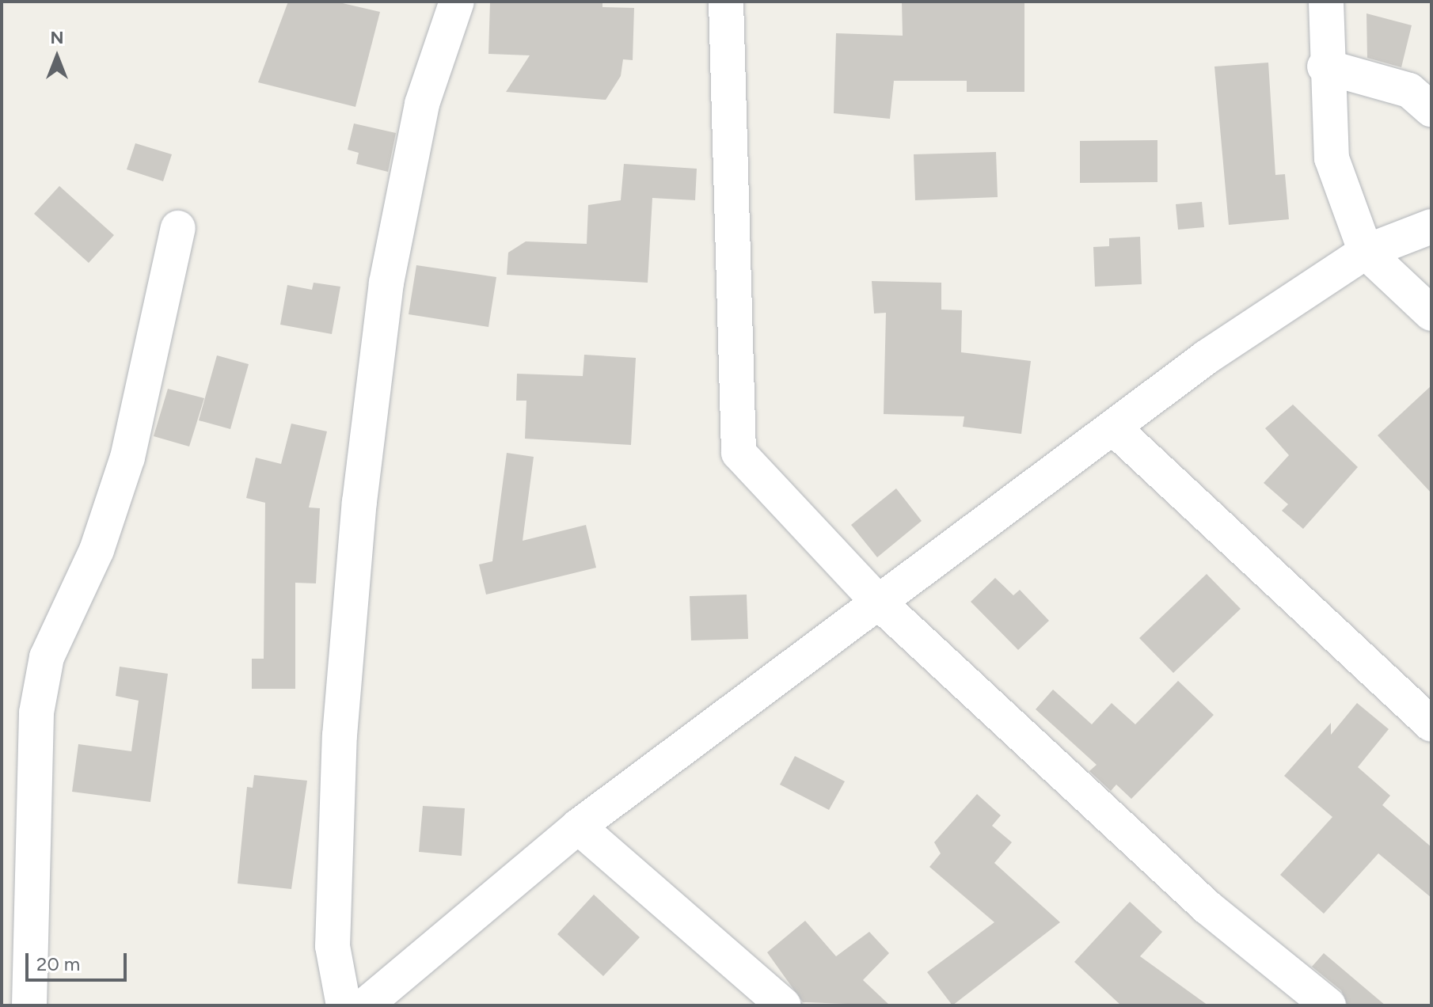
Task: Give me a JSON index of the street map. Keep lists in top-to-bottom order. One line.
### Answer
{"scale_bar":"20 m","north":"top"}
